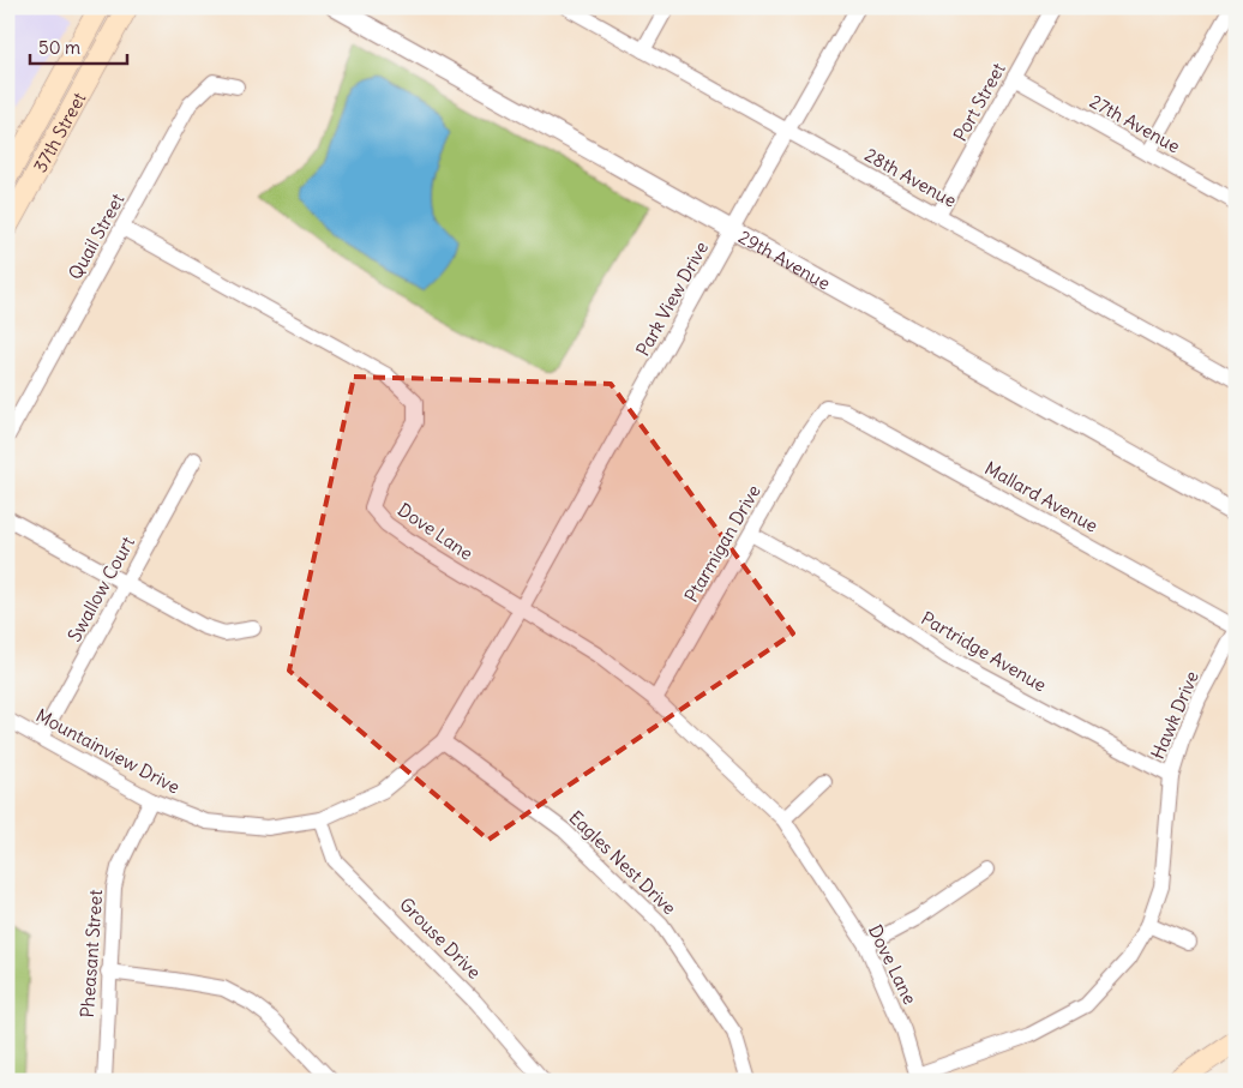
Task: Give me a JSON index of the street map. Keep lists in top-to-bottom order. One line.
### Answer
{"streets":{"main road":["37th Street"],"street":["Port Street","27th Avenue","28th Avenue","Quail Street","29th Avenue","Park View Drive","Mallard Avenue","Dove Lane","Ptarmigan Drive","Swallow Court","Partridge Avenue","Hawk Drive","Mountainview Drive","Eagles Nest Drive","Grouse Drive","Pheasant Street"]},"crossings":[["Port Street","27th Avenue"],["Port Street","28th Avenue"],["28th Avenue","Park View Drive"],["Quail Street","Dove Lane"],["29th Avenue","Park View Drive"],["Park View Drive","Dove Lane"],["Park View Drive","Mountainview Drive"],["Mallard Avenue","Ptarmigan Drive"],["Mallard Avenue","Hawk Drive"],["Dove Lane","Ptarmigan Drive"],["Dove Lane","Hawk Drive"],["Dove Lane","Mountainview Drive"],["Ptarmigan Drive","Partridge Avenue"],["Swallow Court","Mountainview Drive"],["Partridge Avenue","Hawk Drive"],["Mountainview Drive","Eagles Nest Drive"],["Mountainview Drive","Grouse Drive"],["Mountainview Drive","Pheasant Street"]],"scale_bar":"50 m"}
